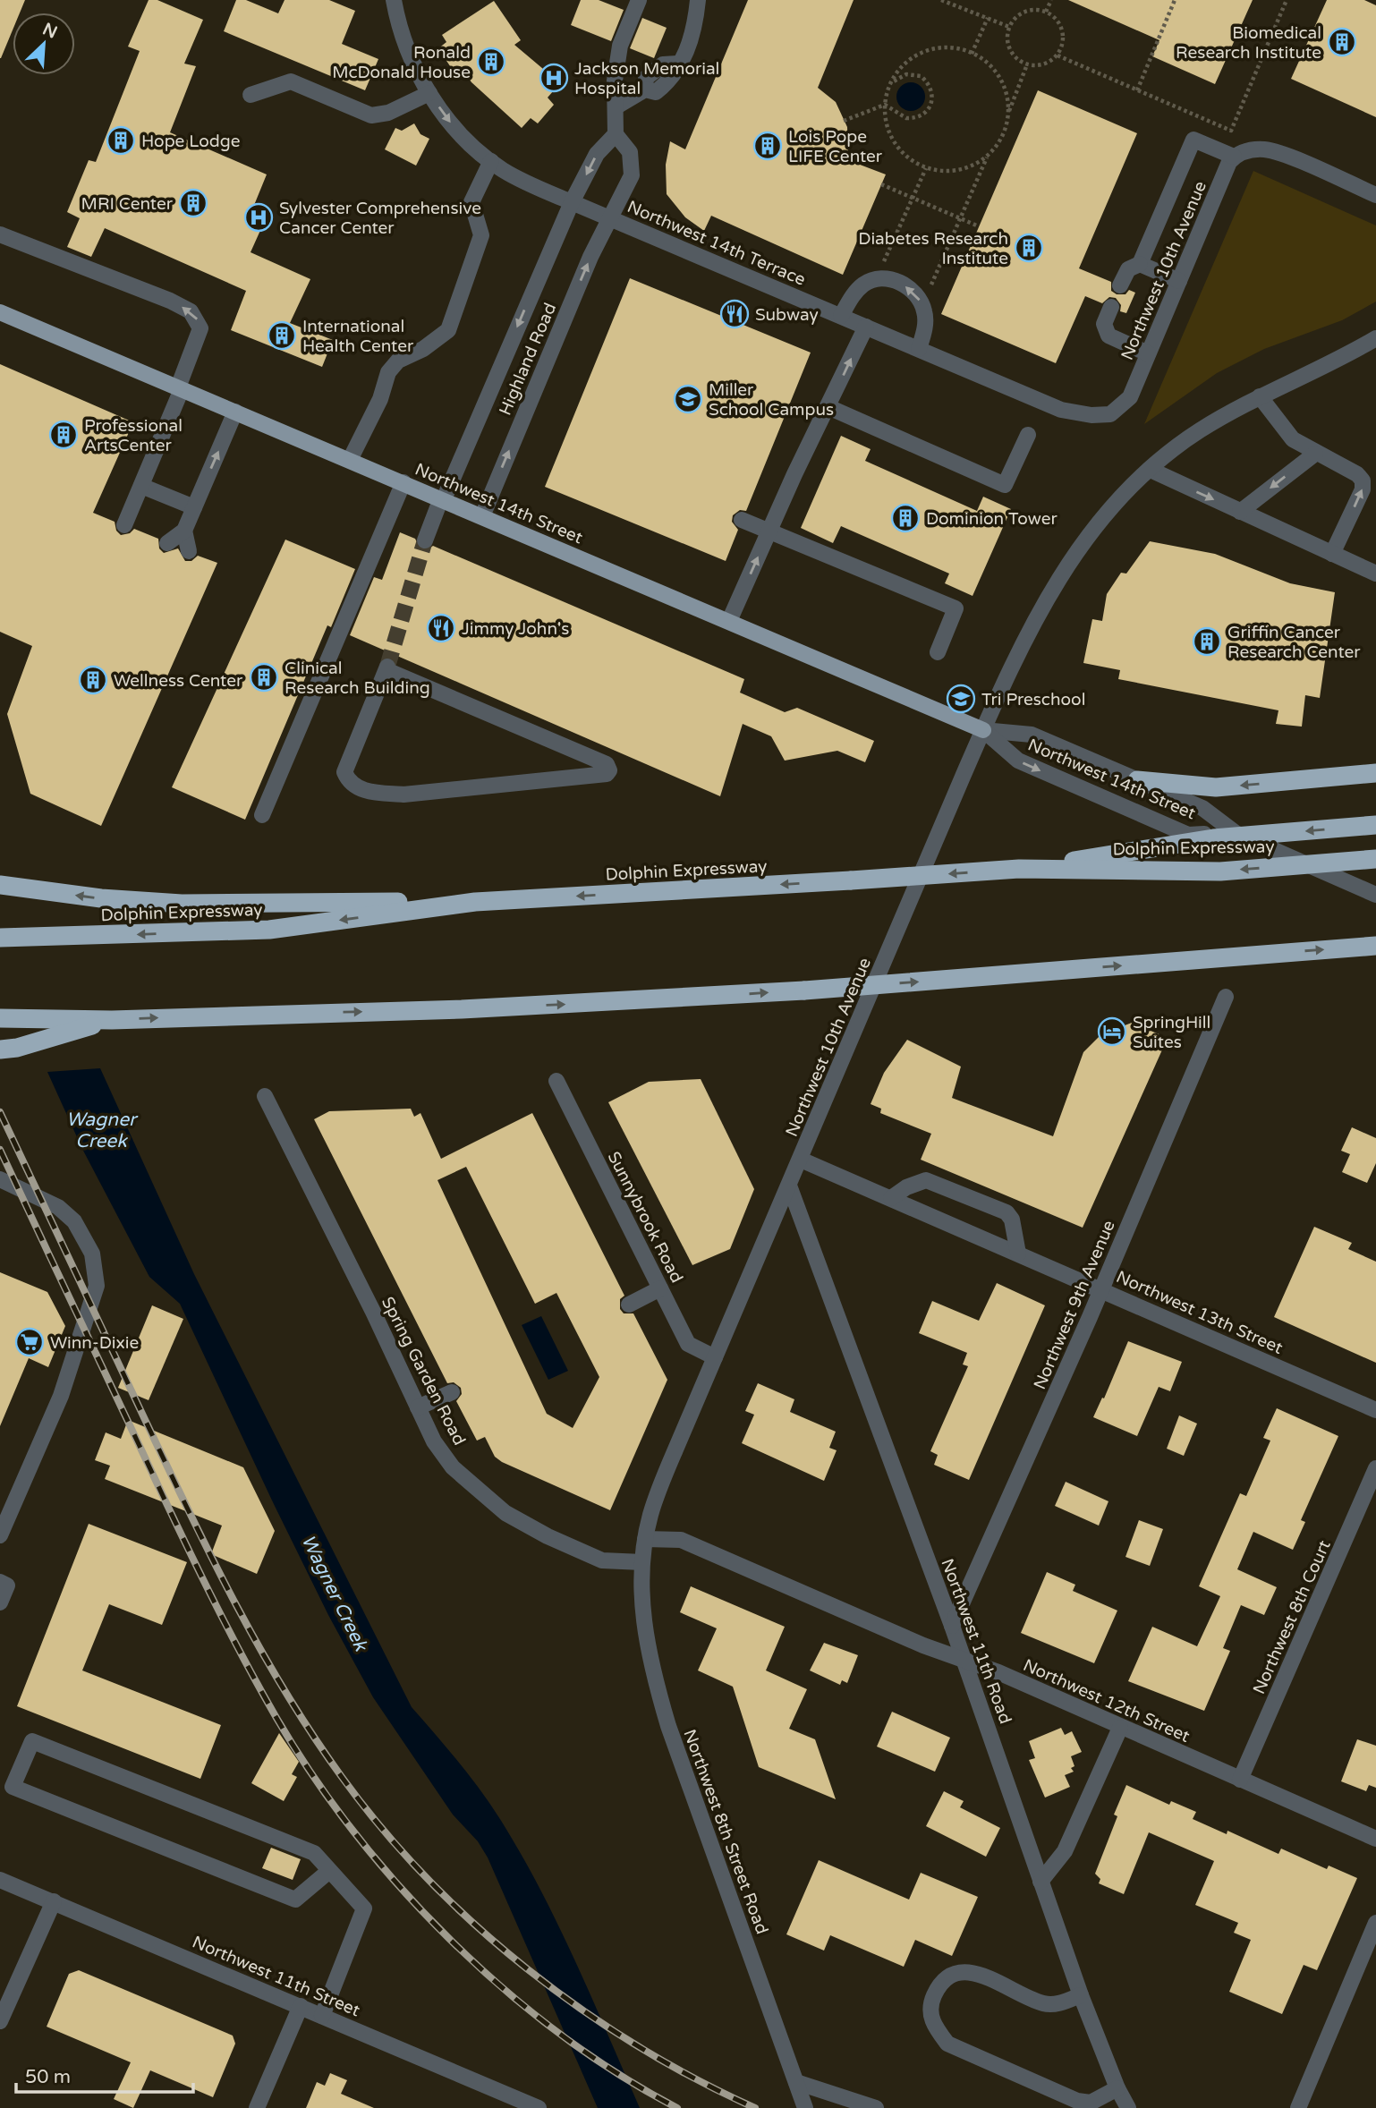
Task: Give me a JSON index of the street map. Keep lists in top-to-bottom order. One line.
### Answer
{"streets":{"highway":["Dolphin Expressway"],"main road":["Northwest 14th Street"],"street":["Northwest 14th Terrace","Northwest 10th Avenue","Highland Road","Sunnybrook Road","Northwest 9th Avenue","Northwest 13th Street","Spring Garden Road","Northwest 8th Court","Northwest 11th Road","Northwest 12th Street","Northwest 8th Street Road","Northwest 11th Street"]},"crossings":[["Northwest 14th Terrace","Northwest 10th Avenue"],["Northwest 14th Terrace","Highland Road"],["Northwest 10th Avenue","Northwest 14th Street"],["Northwest 10th Avenue","Sunnybrook Road"],["Northwest 10th Avenue","Northwest 13th Street"],["Northwest 10th Avenue","Spring Garden Road"],["Northwest 10th Avenue","Northwest 11th Road"],["Northwest 10th Avenue","Northwest 12th Street"],["Northwest 10th Avenue","Northwest 8th Street Road"],["Highland Road","Northwest 14th Street"],["Northwest 9th Avenue","Northwest 13th Street"],["Northwest 9th Avenue","Northwest 11th Road"],["Spring Garden Road","Northwest 8th Street Road"],["Northwest 8th Court","Northwest 12th Street"],["Northwest 11th Road","Northwest 12th Street"]],"water":["Wagner Creek"],"places":{"building":["Biomedical Research Institute","Ronald McDonald House","Hope Lodge","Lois Pope LIFE Center","MRI Center","Diabetes Research Institute","International Health Center","Professional ArtsCenter","Dominion Tower","Griffin Cancer Research Center","Clinical Research Building","Wellness Center"],"hospital":["Jackson Memorial Hospital","Sylvester Comprehensive Cancer Center"],"restaurant":["Subway","Jimmy John's"],"school or university":["Miller School Campus","Tri Preschool"],"hotel":["SpringHill Suites"],"supermarket":["Winn-Dixie"]},"scale_bar":"50 m","north":"top right"}
